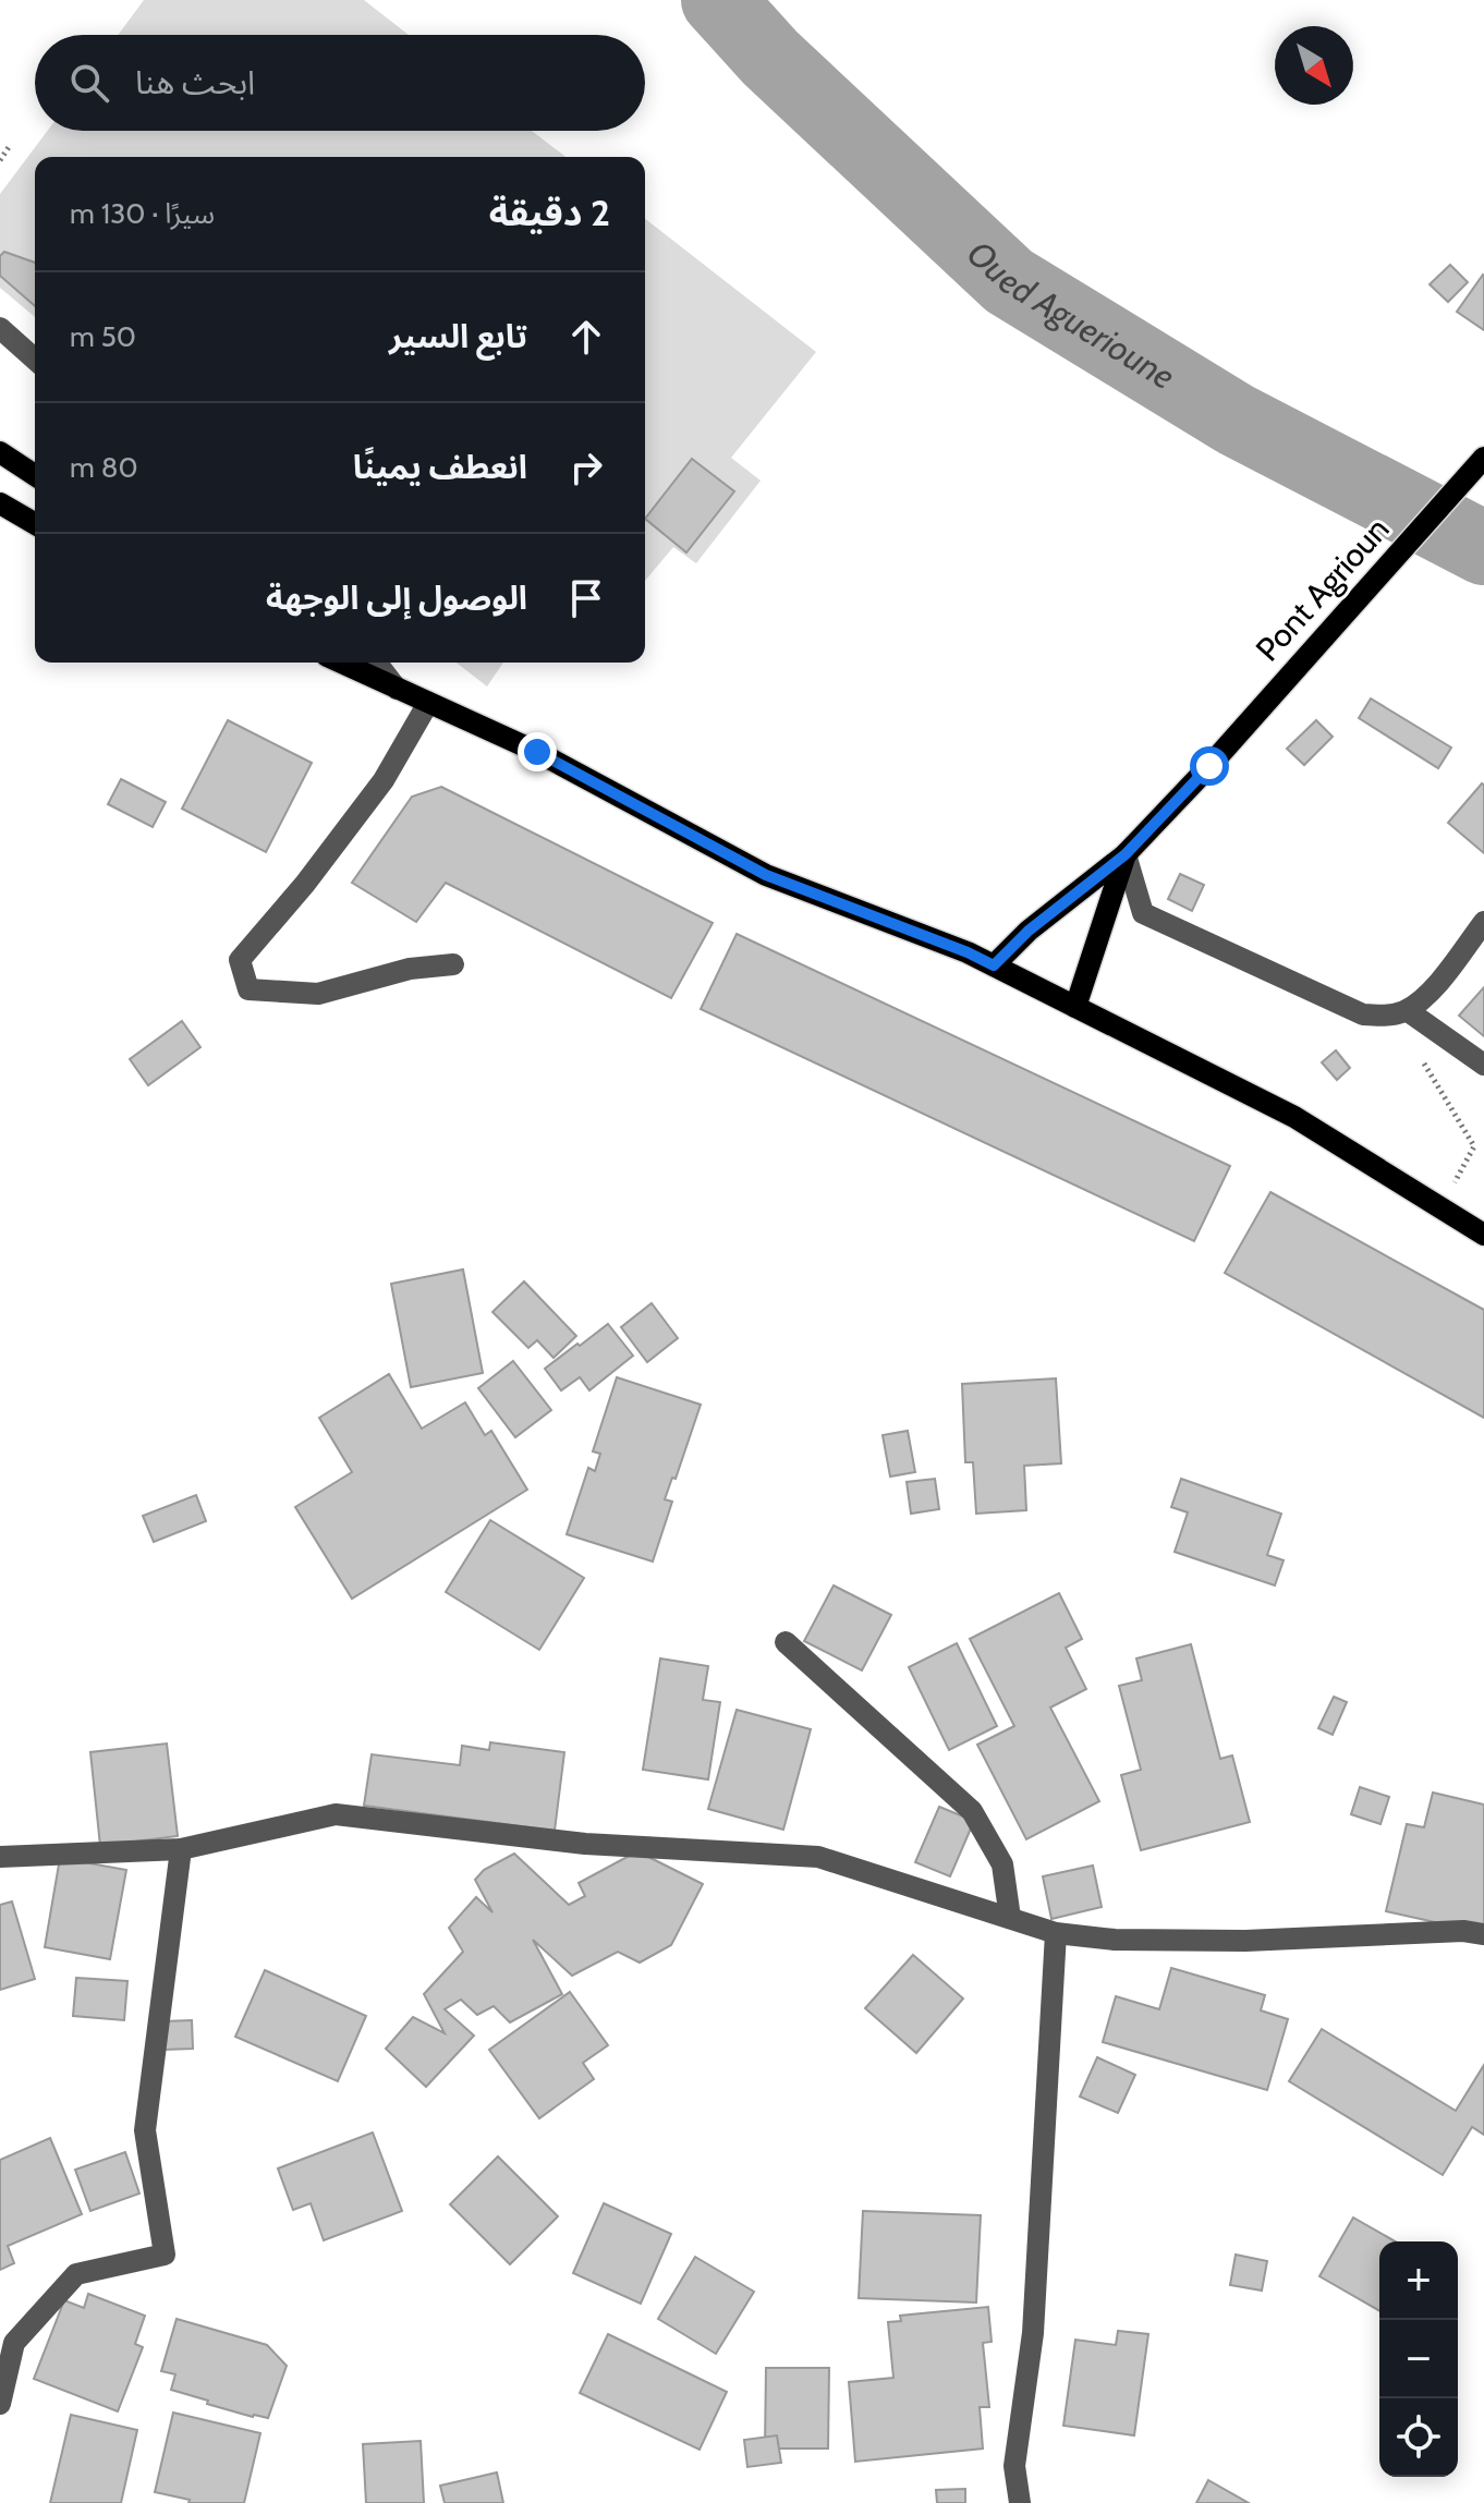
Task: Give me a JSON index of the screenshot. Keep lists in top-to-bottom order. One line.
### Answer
{"streets":{"main road":["Pont Agrioun"]},"water":["Oued Aguerioune"],"north":"bottom right","page":{"search":"ابحث هنا","heading":["2 دقيقة","سيرًا · 130 m"],"list":[["تابع السير","50 m"],["انعطف يمينًا","80 m"],"الوصول إلى الوجهة"],"map_buttons":["+","−"]}}
